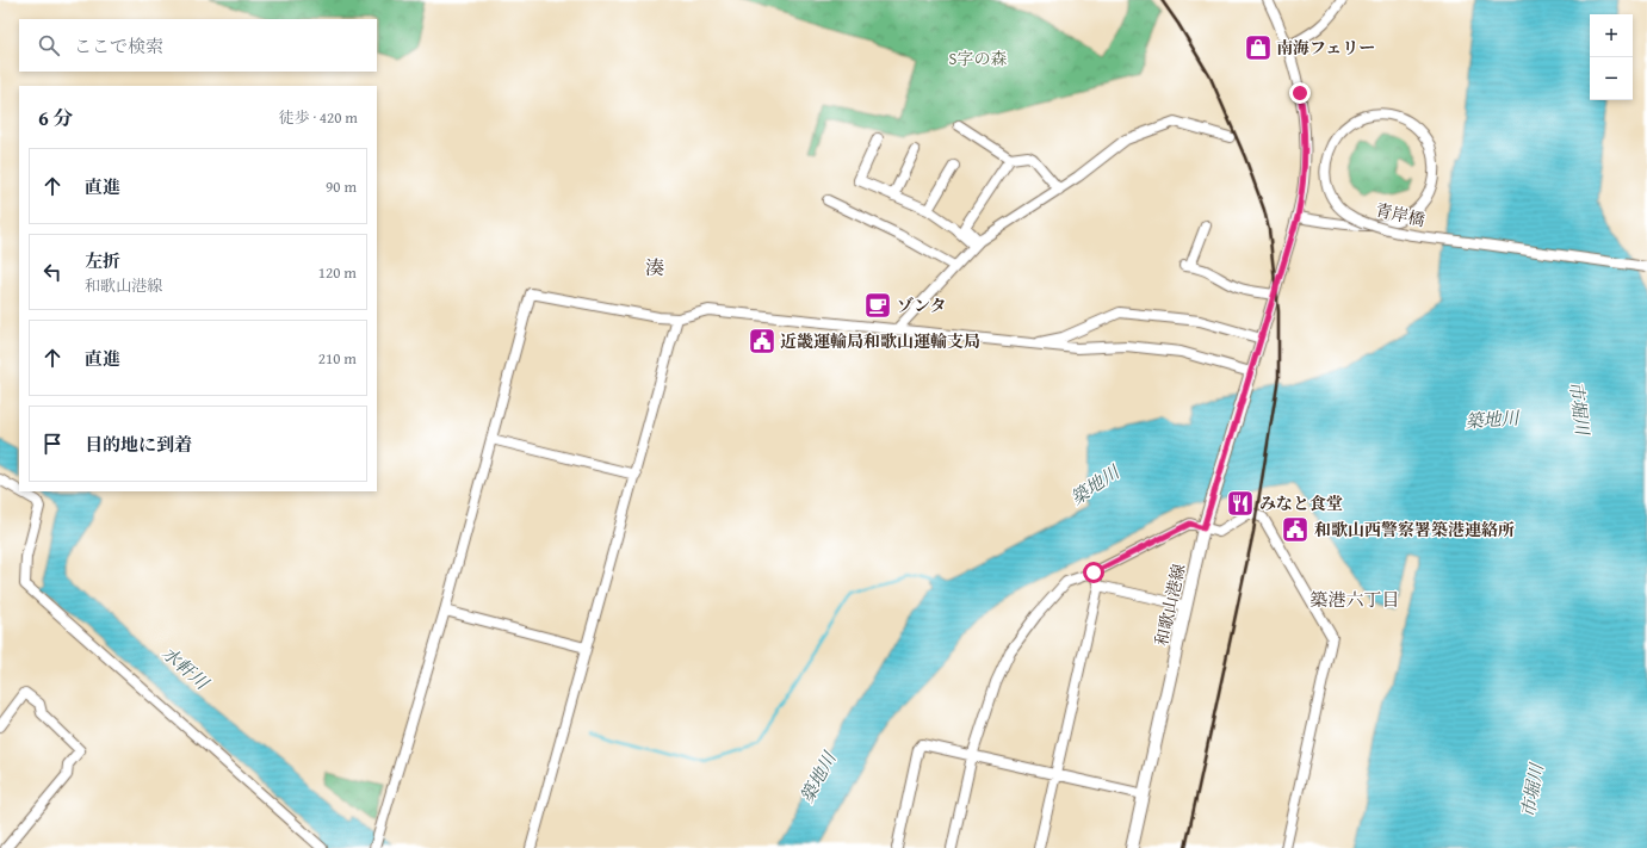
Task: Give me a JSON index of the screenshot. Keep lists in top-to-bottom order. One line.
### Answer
{"streets":{"main road":["和歌山港線"],"street":["青岸橋"]},"districts":["湊","築港六丁目"],"water":["市堀川","築地川","水軒川"],"parks":["S字の森"],"places":{"shop":["南海フェリー"],"cafe":["ゾンタ"],"public building":["近畿運輸局和歌山運輸支局","和歌山西警察署築港連絡所"],"restaurant":["みなと食堂"]},"page":{"map_buttons":["+","−"],"search":"ここで検索","heading":["6 分","徒歩 · 420 m"],"list":[["直進","90 m"],["左折","和歌山港線","120 m"],["直進","210 m"],"目的地に到着"]}}
